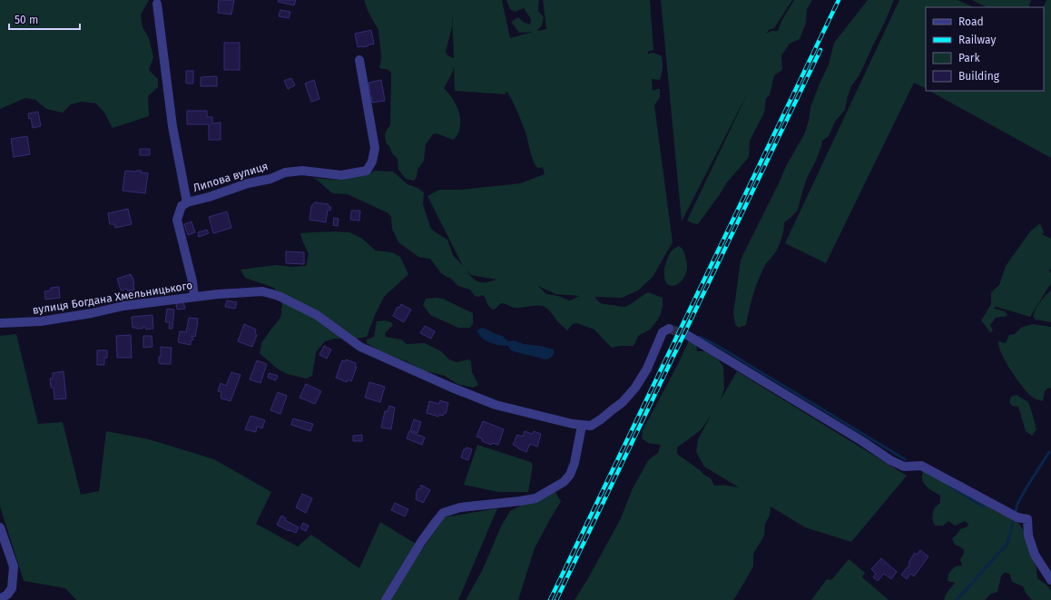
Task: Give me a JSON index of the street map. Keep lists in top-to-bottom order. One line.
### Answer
{"streets":{"street":["Липова вулиця","вулиця Богдана Хмельницького"]},"legend":["Road","Railway","Park","Building"],"scale_bar":"50 m"}
